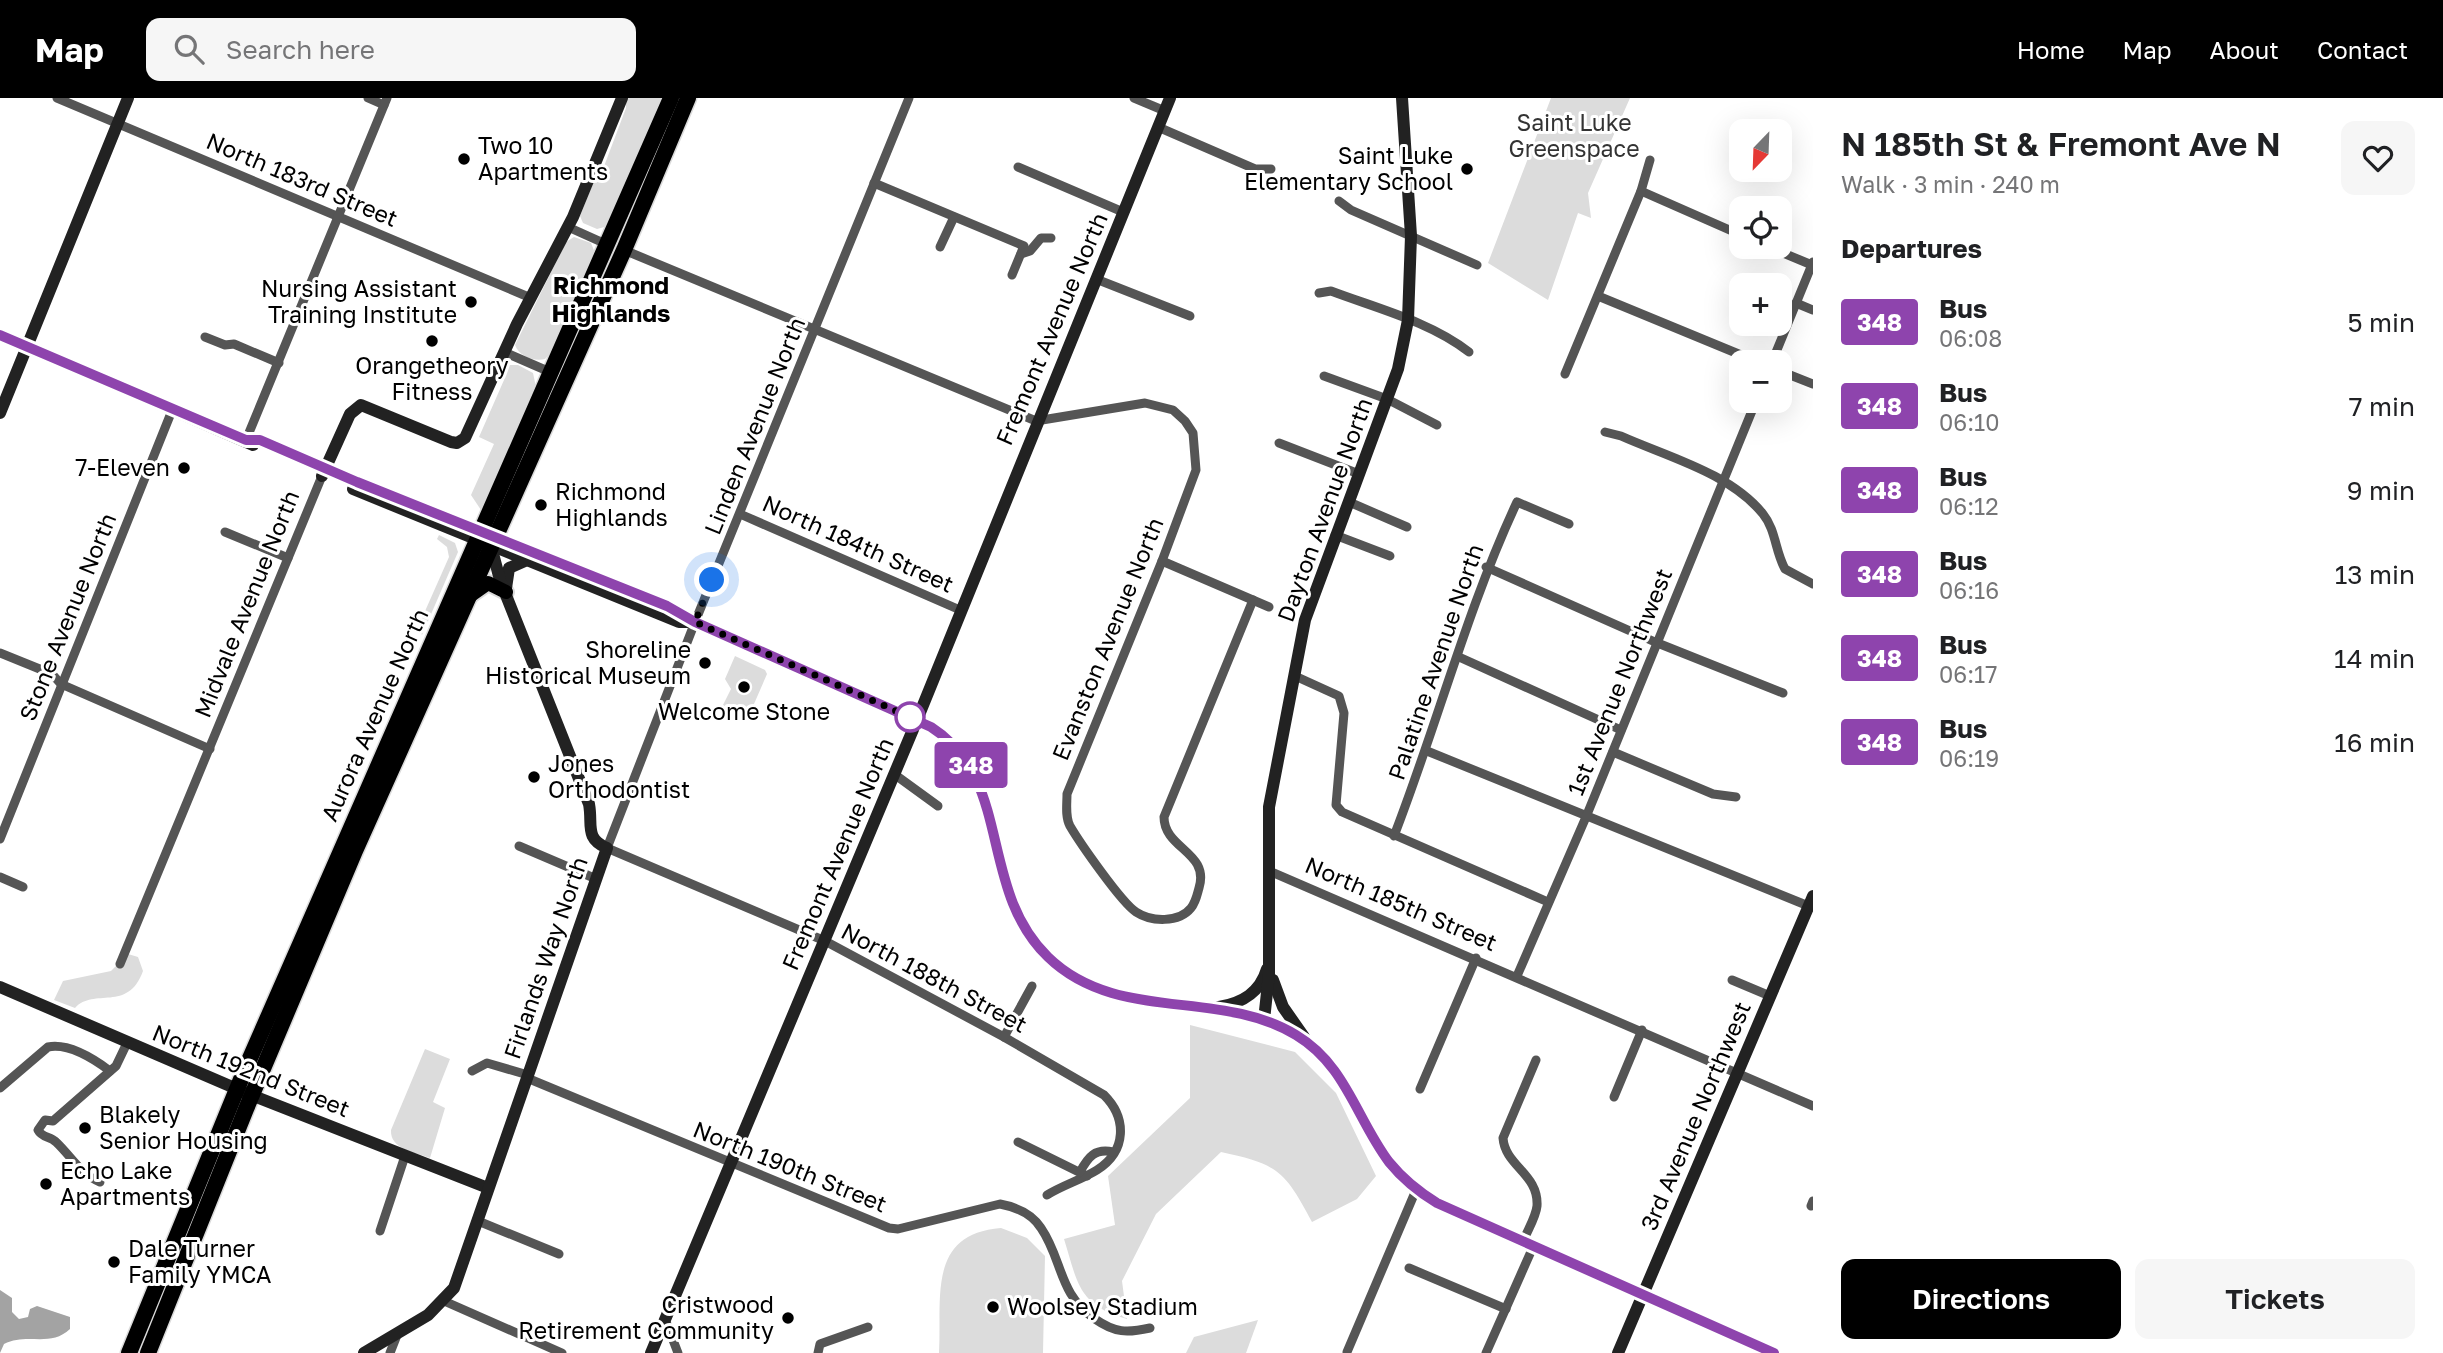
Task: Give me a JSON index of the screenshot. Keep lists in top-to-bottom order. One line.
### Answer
{"streets":{"highway":["Aurora Avenue North"],"street":["North 183rd Street","Fremont Avenue North","Linden Avenue North","Dayton Avenue North","North 184th Street","Midvale Avenue North","Stone Avenue North","Evanston Avenue North","Palatine Avenue North","1st Avenue Northwest","North 185th Street","Firlands Way North","North 188th Street","North 192nd Street","3rd Avenue Northwest","North 190th Street"]},"crossings":[["North 183rd Street","Midvale Avenue North"],["Fremont Avenue North","North 184th Street"],["Fremont Avenue North","Evanston Avenue North"],["Fremont Avenue North","North 188th Street"],["Fremont Avenue North","North 190th Street"],["Linden Avenue North","North 184th Street"],["Linden Avenue North","Firlands Way North"],["Linden Avenue North","North 188th Street"],["Dayton Avenue North","North 185th Street"],["1st Avenue Northwest","North 185th Street"],["Aurora Avenue North","Firlands Way North"],["Aurora Avenue North","North 192nd Street"],["North 185th Street","3rd Avenue Northwest"],["Firlands Way North","North 188th Street"],["Firlands Way North","North 192nd Street"],["Firlands Way North","North 190th Street"]],"districts":["Richmond Highlands"],"parks":["Saint Luke Greenspace"],"places":["Two 10 Apartments","Saint Luke Elementary School","Nursing Assistant Training Institute","Orangetheory Fitness","7-Eleven","Richmond Highlands","Shoreline Historical Museum","Welcome Stone","Jones Orthodontist","Blakely Senior Housing","Echo Lake Apartments","Dale Turner Family YMCA","Woolsey Stadium","Cristwood Retirement Community"],"lines":["bus line 348"],"north":"bottom left","page":{"header":"Map","search":"Search here","nav":["Home","Map","About","Contact"],"on_map":"348","heading":[["N 185th St & Fremont Ave N","Walk · 3 min · 240 m"],"Departures"],"map_buttons":["+","−"],"list":[{"mark":"348","name":"Bus","note":"06:08","value":"5 min"},{"mark":"348","name":"Bus","note":"06:10","value":"7 min"},{"mark":"348","name":"Bus","note":"06:12","value":"9 min"},{"mark":"348","name":"Bus","note":"06:16","value":"13 min"},{"mark":"348","name":"Bus","note":"06:17","value":"14 min"},{"mark":"348","name":"Bus","note":"06:19","value":"16 min"}],"buttons":["Directions","Tickets"]}}
